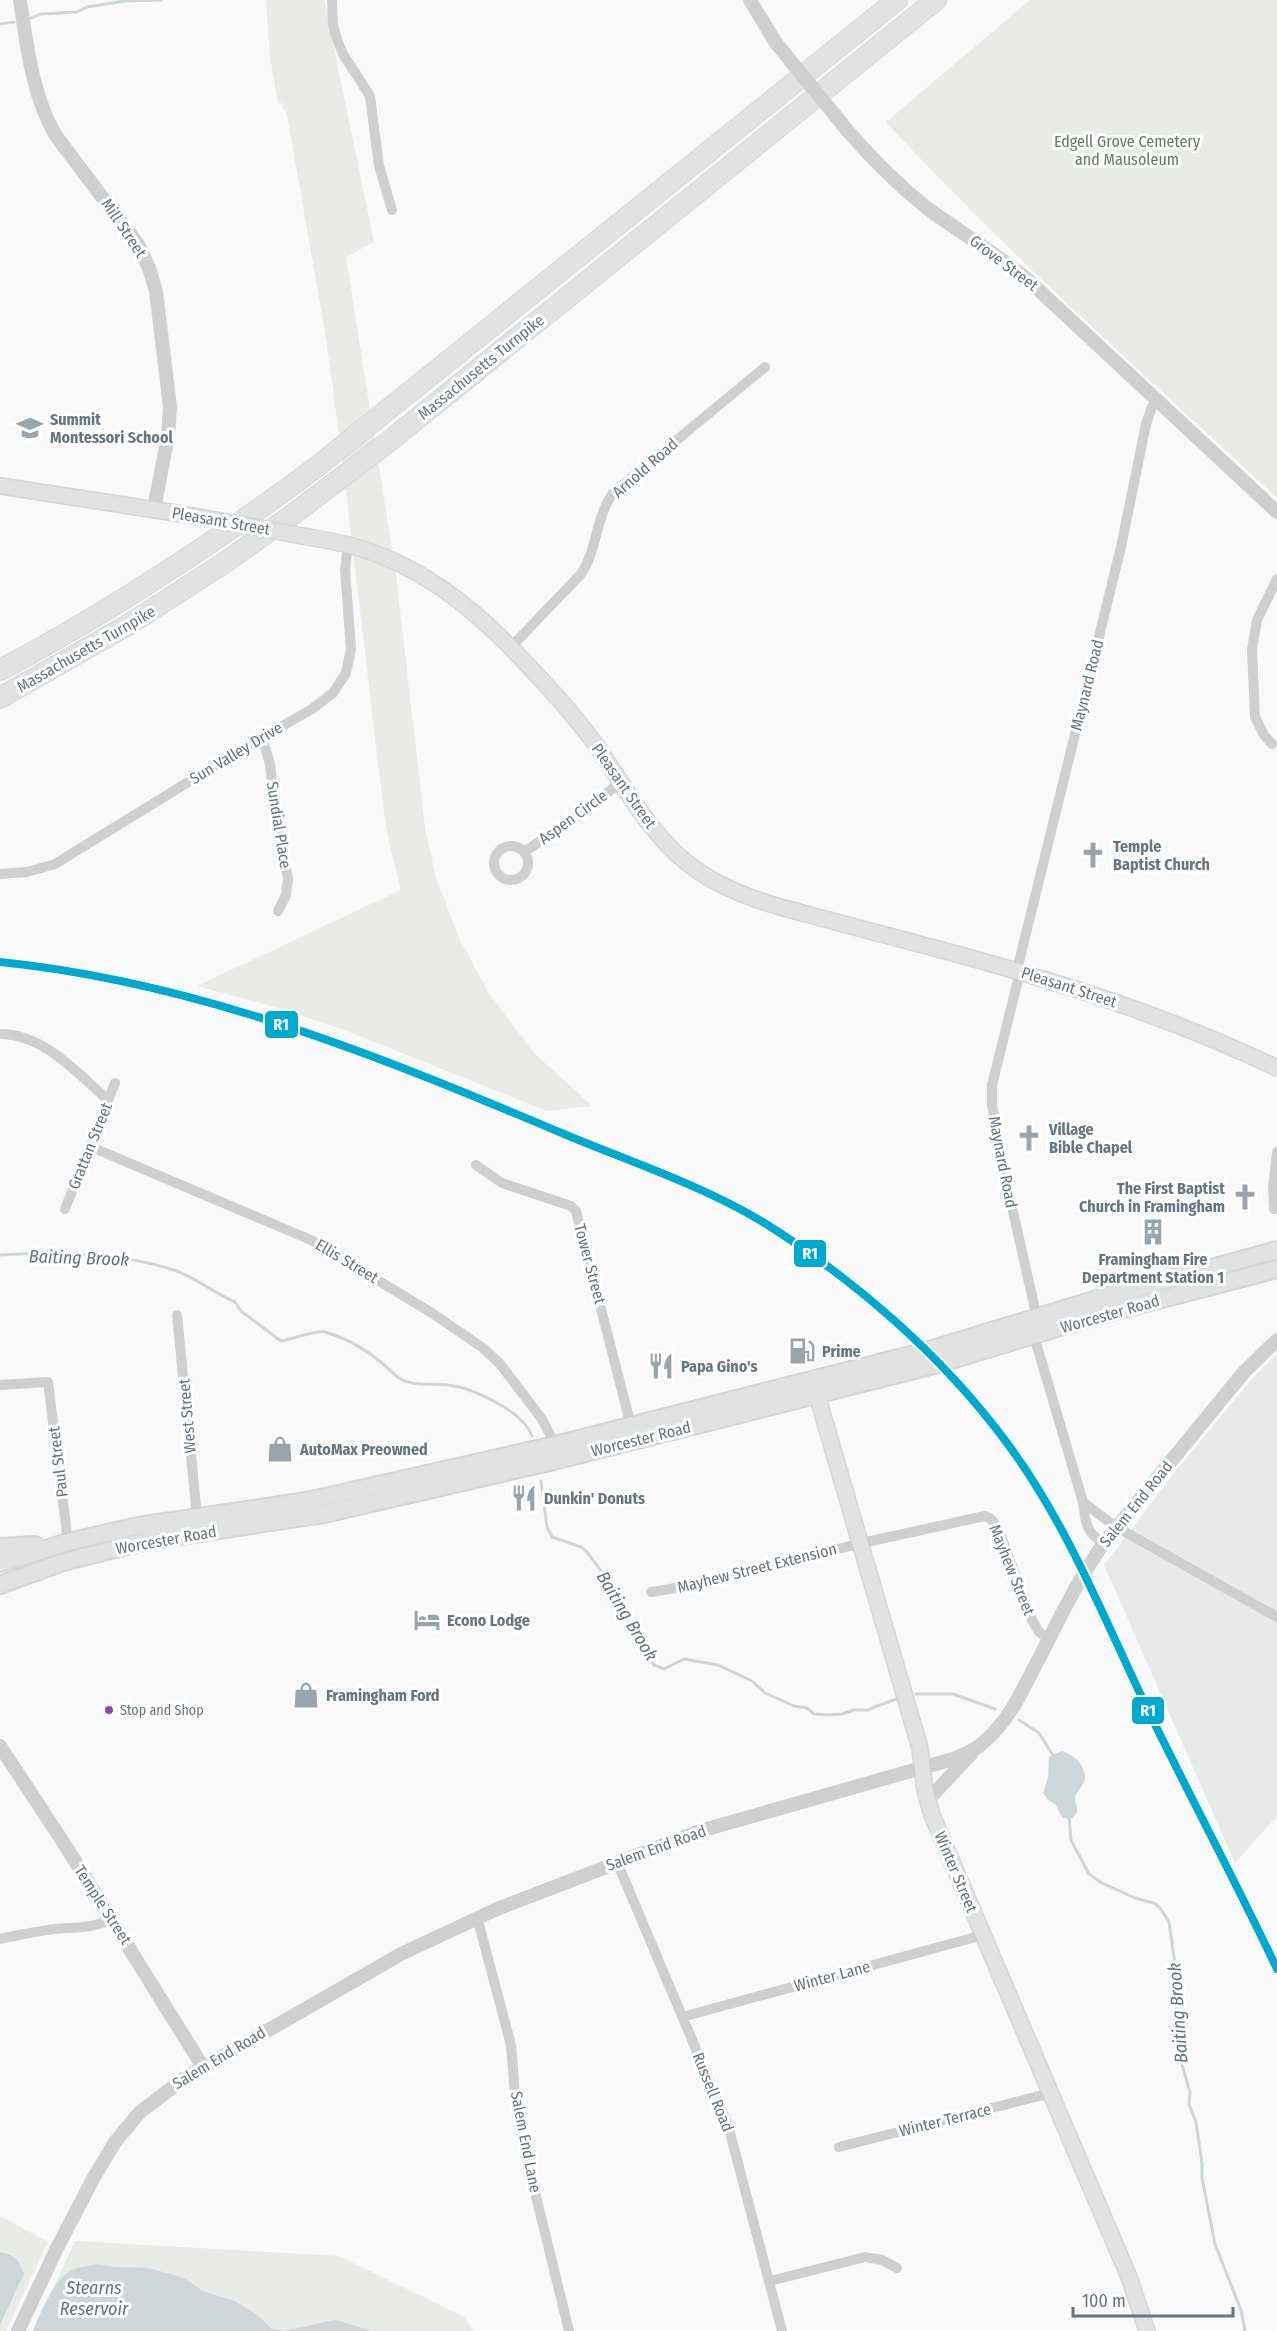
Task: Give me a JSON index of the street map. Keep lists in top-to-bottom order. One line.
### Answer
{"streets":{"highway":["Massachusetts Turnpike","Worcester Road"],"main road":["Pleasant Street","Winter Street"],"street":["Mill Street","Grove Street","Arnold Road","Maynard Road","Sun Valley Drive","Aspen Circle","Sundial Place","Grattan Street","Ellis Street","Tower Street","West Street","Paul Street","Salem End Road","Mayhew Street Extension","Mayhew Street","Temple Street","Winter Lane","Russell Road","Winter Terrace","Salem End Lane"]},"crossings":[["Mill Street","Pleasant Street"],["Grove Street","Maynard Road"],["Arnold Road","Pleasant Street"],["Pleasant Street","Maynard Road"],["Pleasant Street","Sun Valley Drive"],["Pleasant Street","Aspen Circle"],["Maynard Road","Worcester Road"],["Sun Valley Drive","Sundial Place"],["Grattan Street","Ellis Street"],["Ellis Street","Worcester Road"],["Tower Street","Worcester Road"],["Worcester Road","West Street"],["Worcester Road","Paul Street"],["Worcester Road","Winter Street"],["Salem End Road","Mayhew Street"],["Salem End Road","Winter Street"],["Salem End Road","Temple Street"],["Salem End Road","Russell Road"],["Salem End Road","Salem End Lane"],["Mayhew Street Extension","Mayhew Street"],["Mayhew Street Extension","Winter Street"],["Mayhew Street","Winter Street"],["Winter Street","Winter Lane"],["Winter Street","Winter Terrace"],["Winter Lane","Russell Road"]],"water":["Baiting Brook","Stearns Reservoir"],"parks":["Edgell Grove Cemetery and Mausoleum"],"places":{"school or university":["Summit Montessori School"],"church":["Temple Baptist Church","Village Bible Chapel","The First Baptist Church in Framingham"],"building":["Framingham Fire Department Station 1"],"fuel station":["Prime"],"restaurant":["Papa Gino's","Dunkin' Donuts"],"shop":["AutoMax Preowned","Framingham Ford"],"hotel":["Econo Lodge"],"other":["Stop and Shop"]},"lines":["transit line R1"],"scale_bar":"100 m"}
